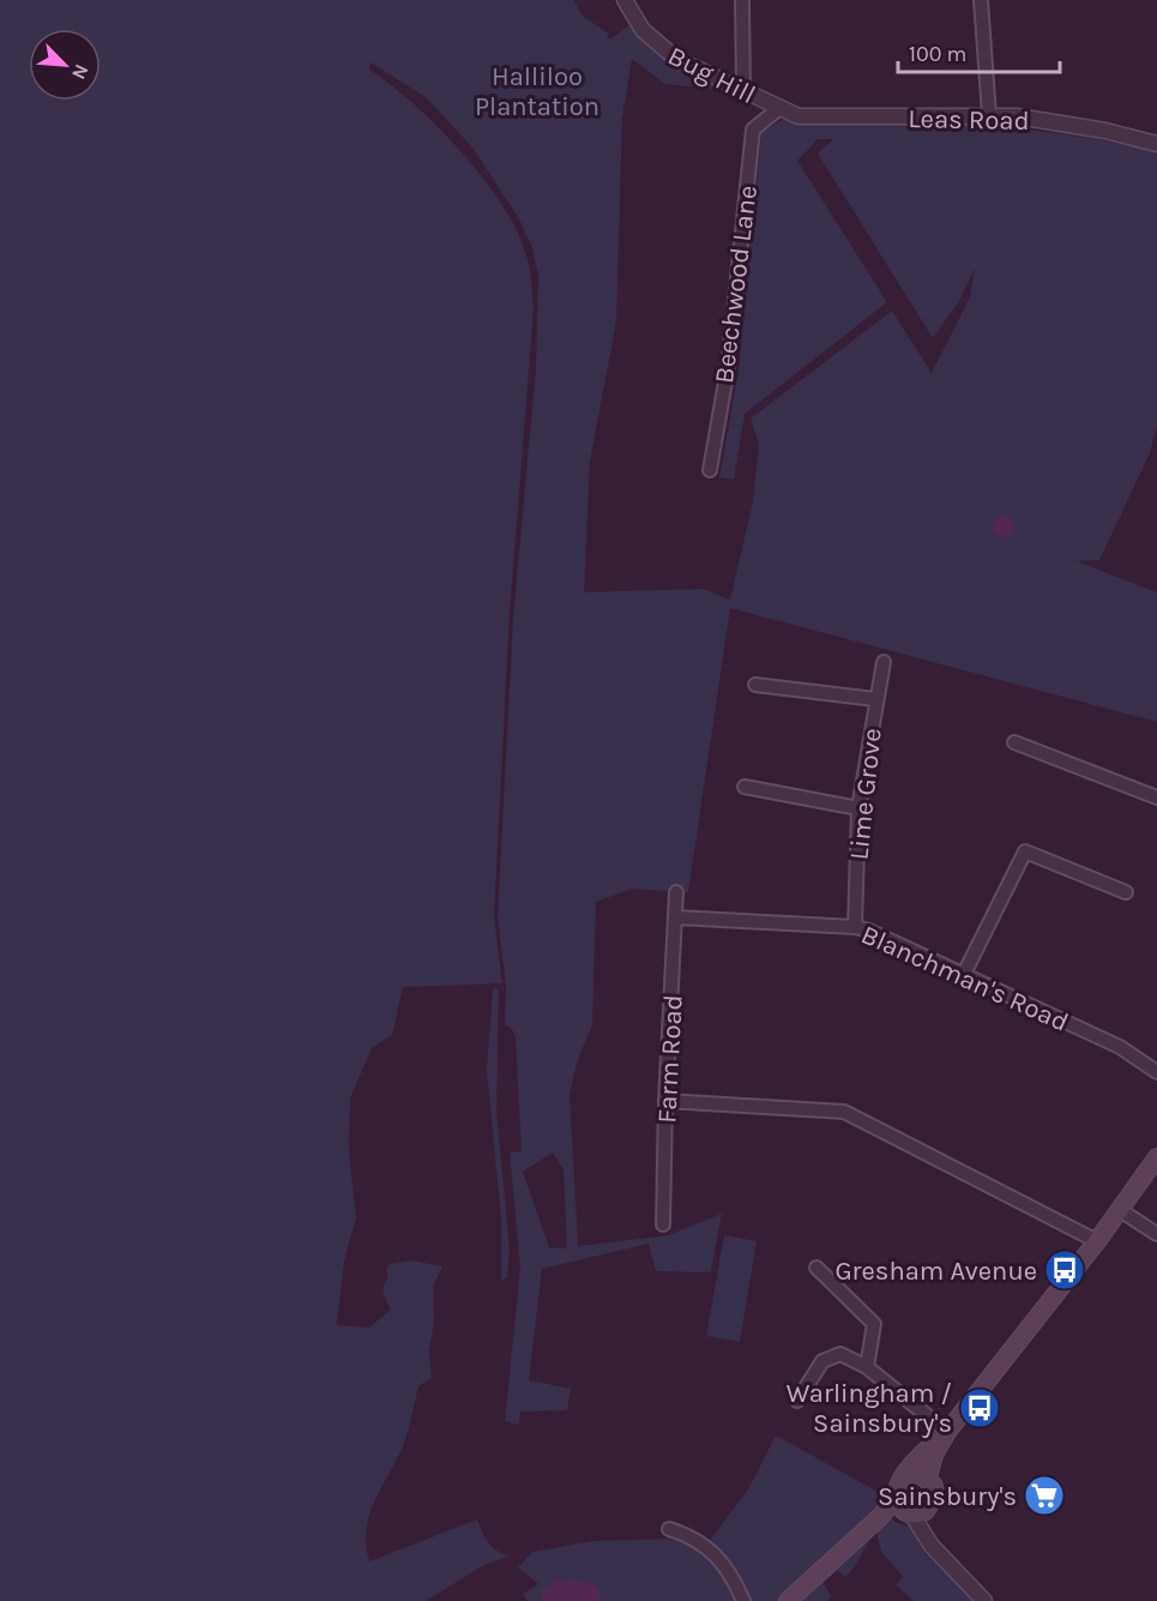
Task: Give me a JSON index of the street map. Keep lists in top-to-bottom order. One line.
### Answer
{"streets":{"street":["Bug Hill","Leas Road","Beechwood Lane","Lime Grove","Blanchman's Road","Farm Road"]},"crossings":[["Bug Hill","Leas Road"],["Bug Hill","Beechwood Lane"],["Leas Road","Beechwood Lane"],["Lime Grove","Blanchman's Road"],["Blanchman's Road","Farm Road"]],"parks":["Halliloo Plantation"],"places":{"bus stop":["Gresham Avenue","Warlingham / Sainsbury's"],"supermarket":["Sainsbury's"]},"scale_bar":"100 m","north":"bottom right"}
